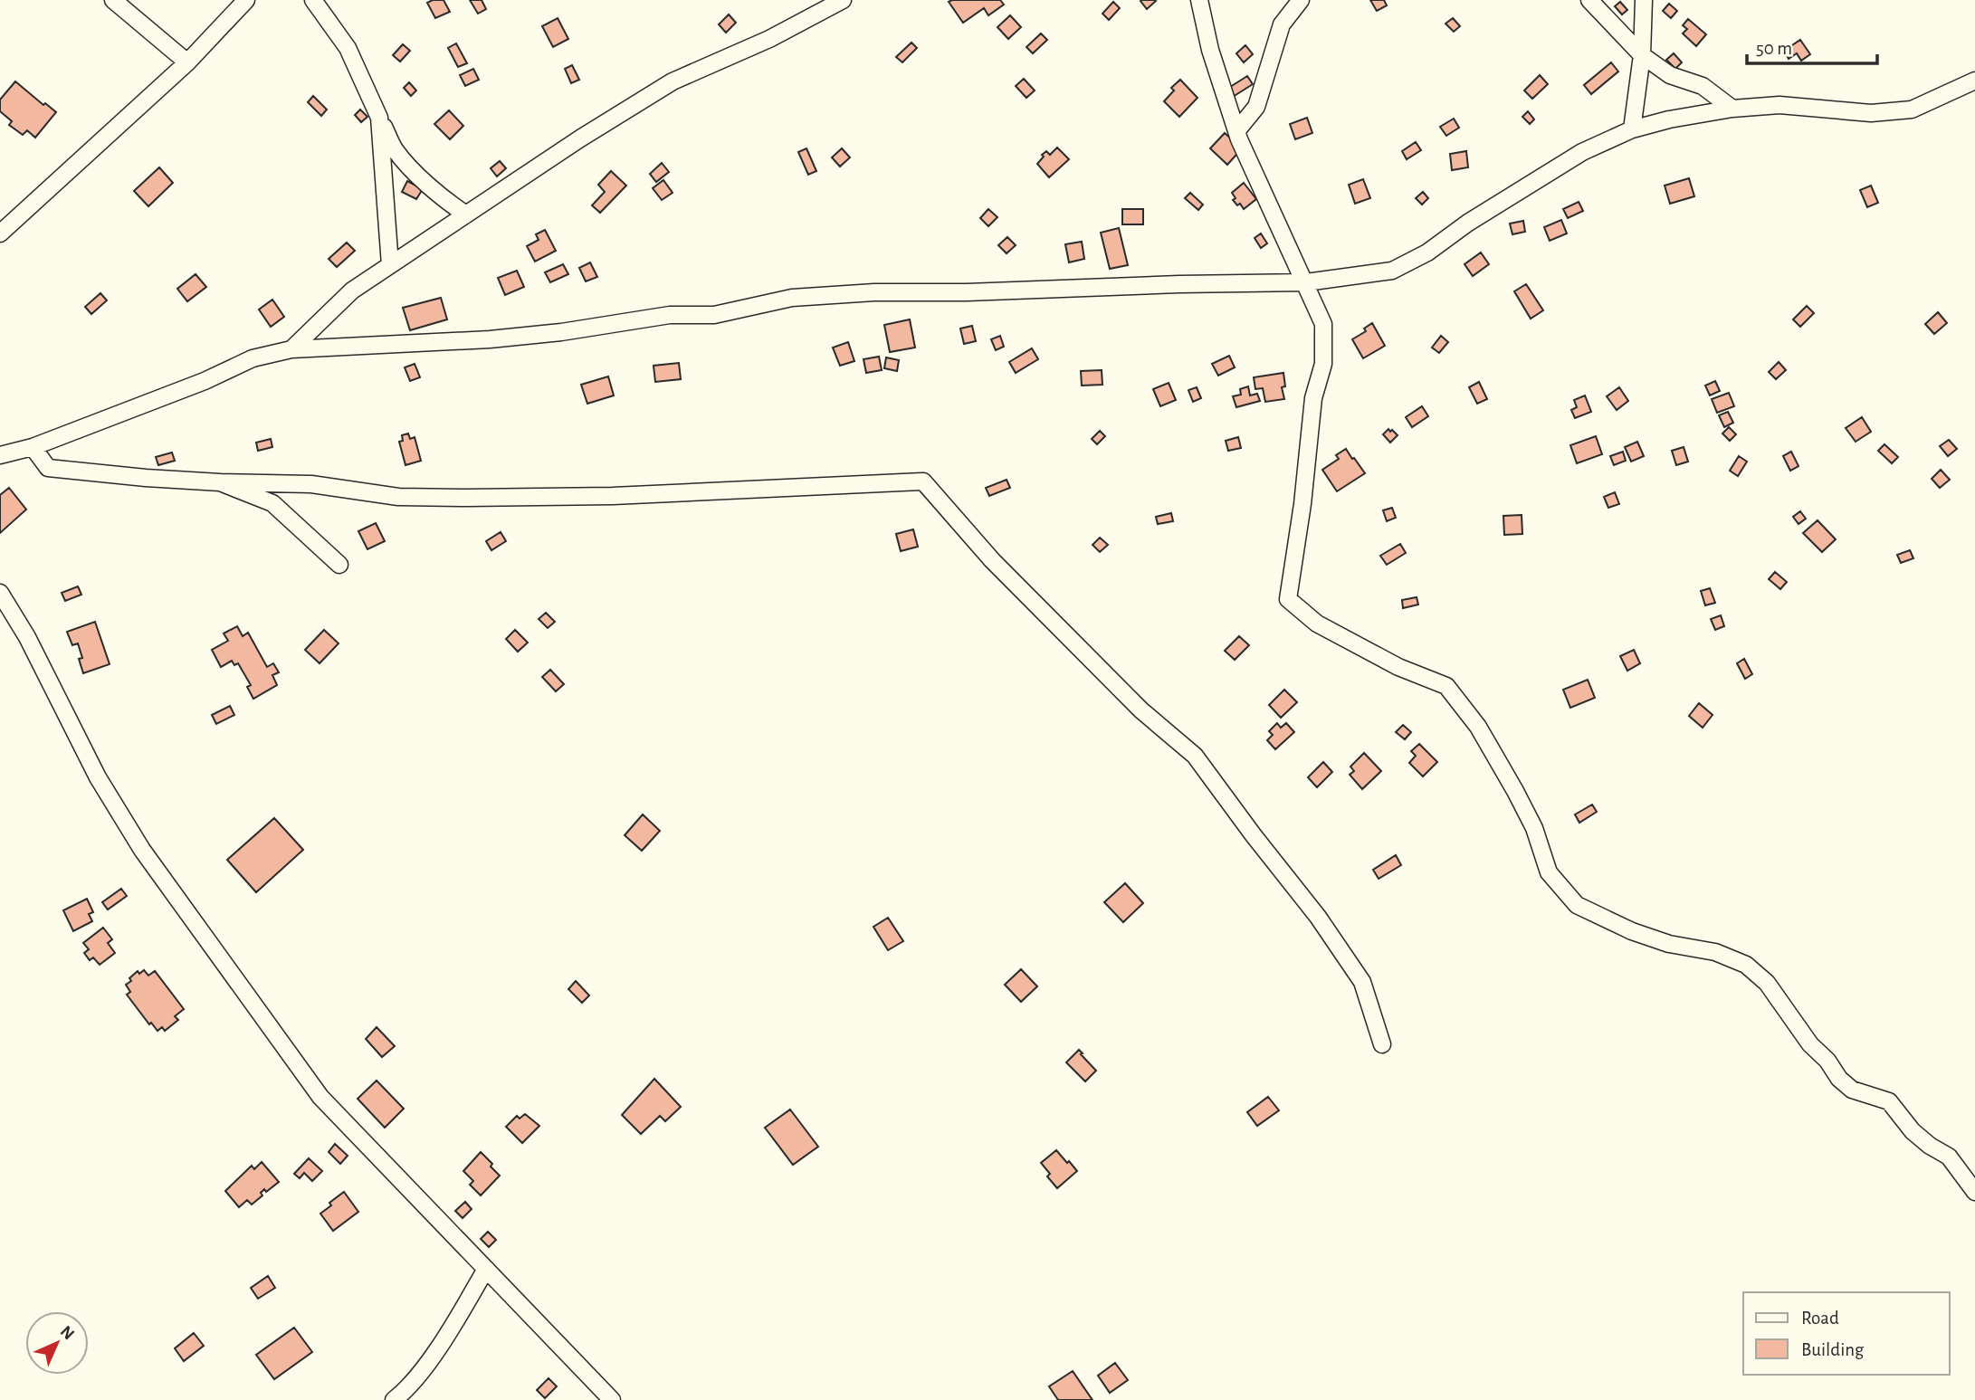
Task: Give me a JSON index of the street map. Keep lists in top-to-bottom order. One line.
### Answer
{"legend":["Road","Building"],"scale_bar":"50 m","north":"top right"}
